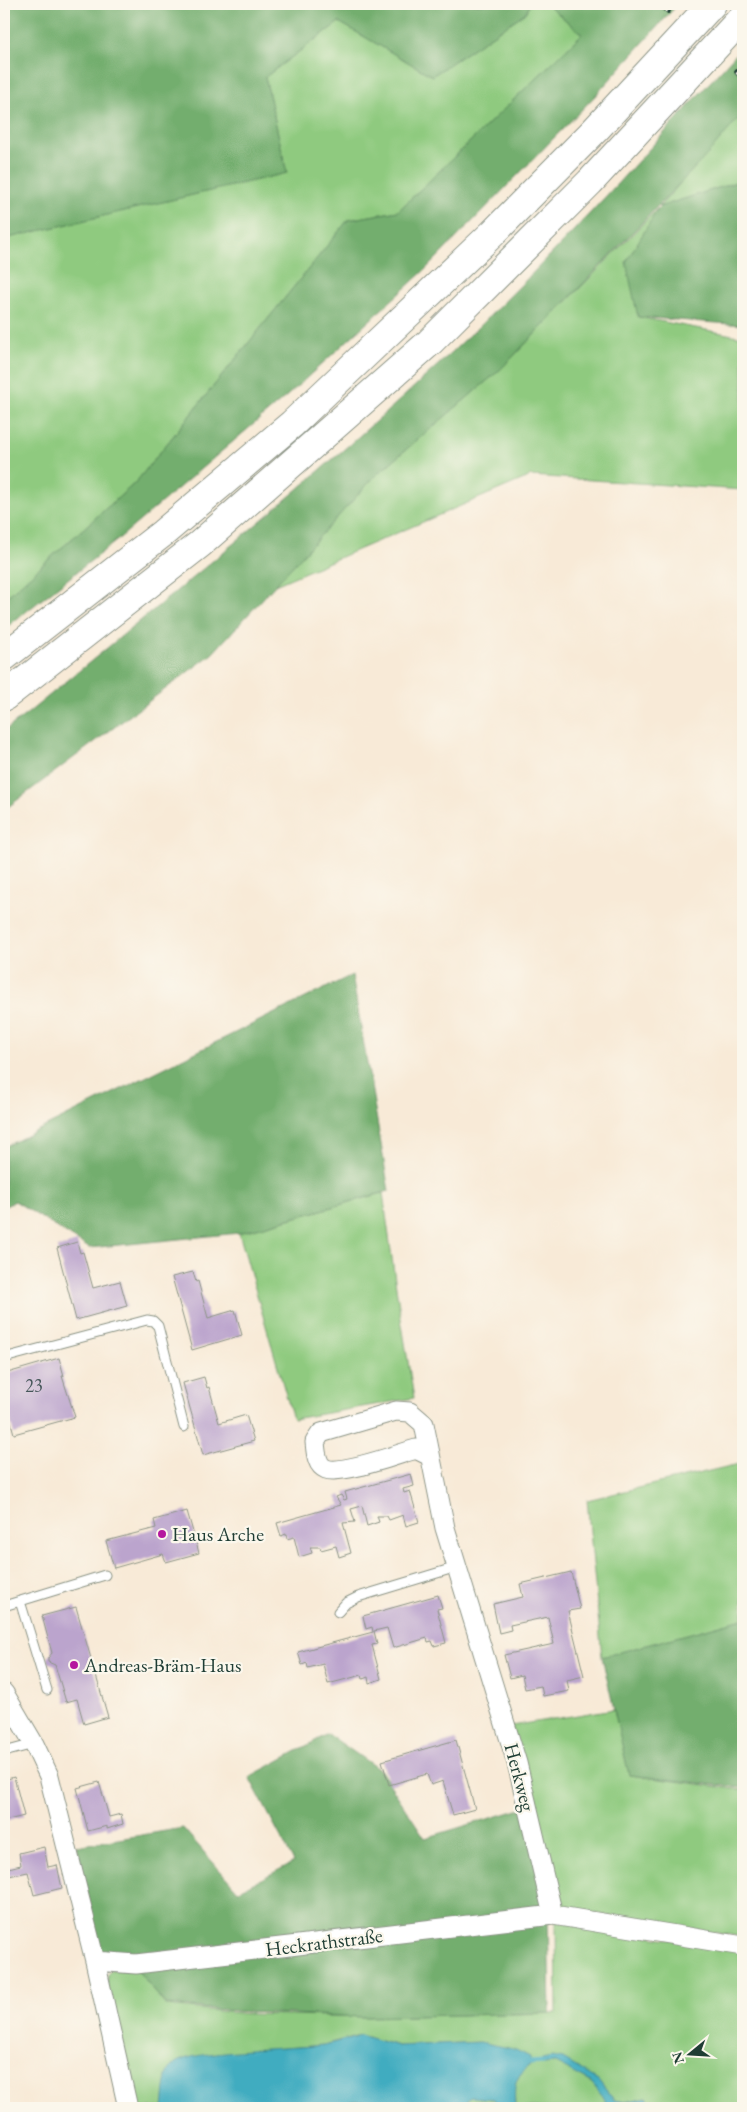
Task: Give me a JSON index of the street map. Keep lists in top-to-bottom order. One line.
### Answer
{"streets":{"street":["Herkweg","Heckrathstraße"]},"crossings":[["Herkweg","Heckrathstraße"]],"places":["Haus Arche","Andreas-Bräm-Haus"],"house_numbers":["23"],"north":"left"}
